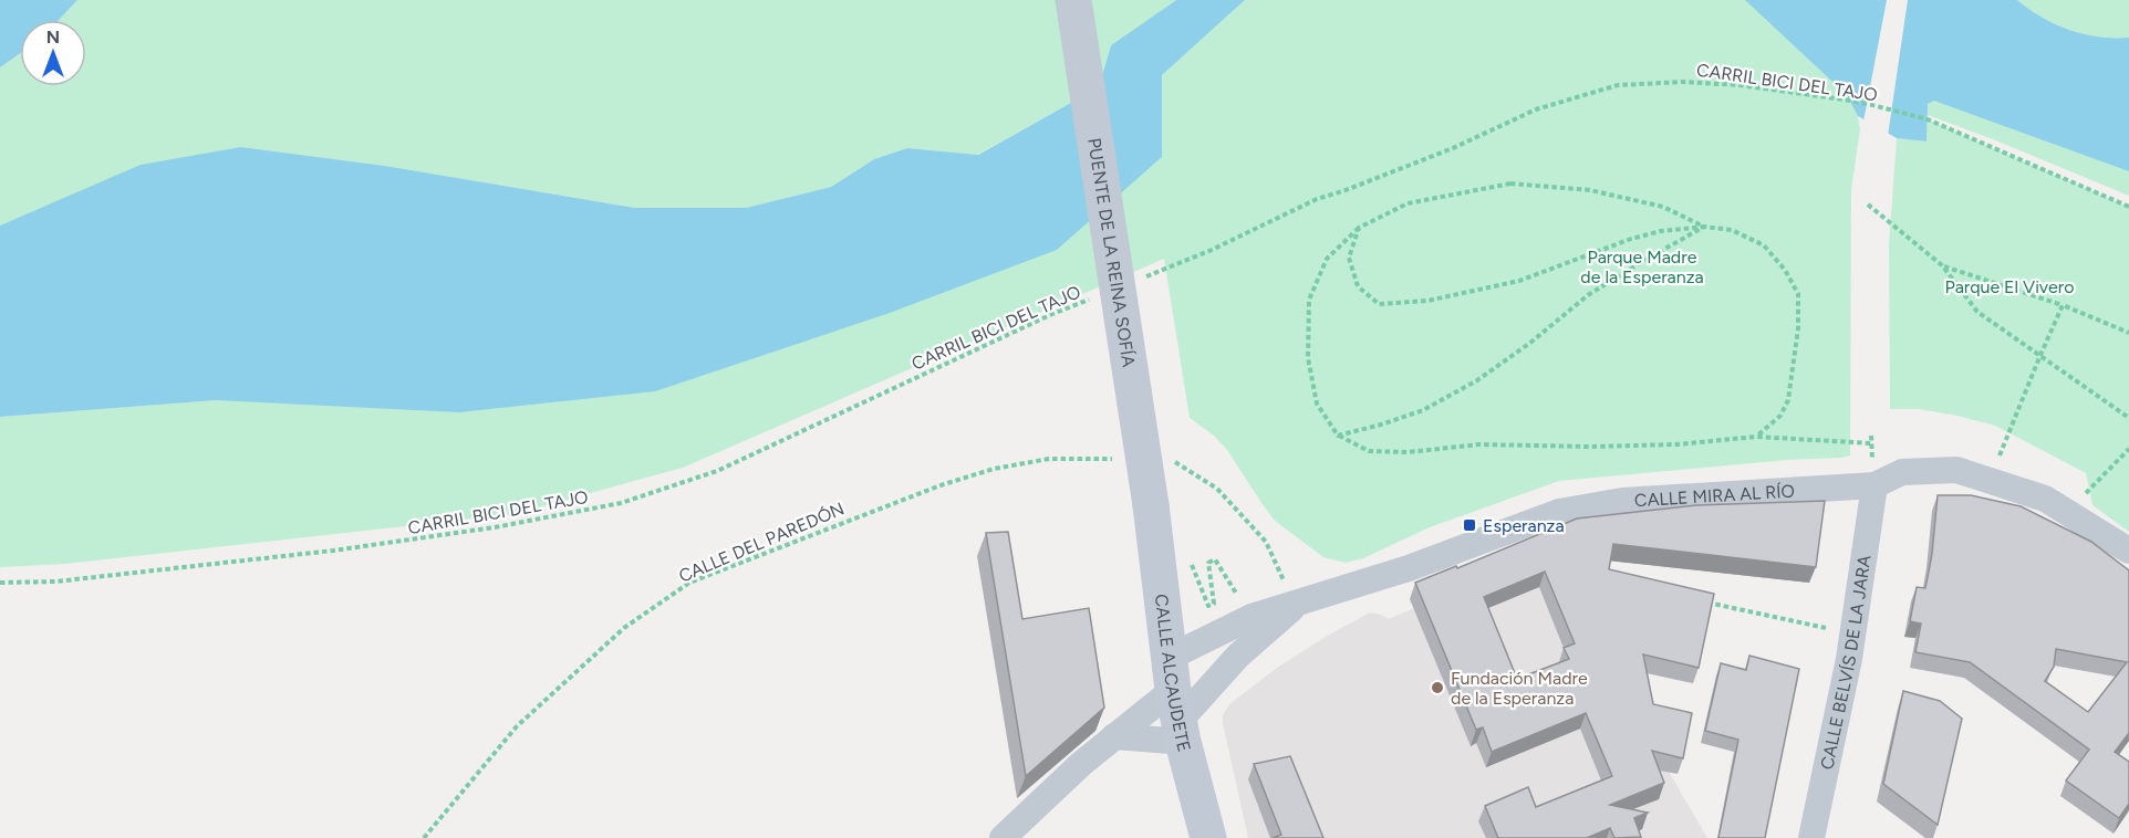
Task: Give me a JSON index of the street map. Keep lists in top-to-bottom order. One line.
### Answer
{"streets":{"main road":["PUENTE DE LA REINA SOFÍA","CALLE ALCAUDETE"],"street":["CALLE MIRA AL RÍO","CALLE BELVÍS DE LA JARA"],"path":["CARRIL BICI DEL TAJO","CALLE DEL PAREDÓN"]},"crossings":[["PUENTE DE LA REINA SOFÍA","CALLE ALCAUDETE"],["CALLE MIRA AL RÍO","CALLE BELVÍS DE LA JARA"],["CALLE MIRA AL RÍO","CALLE ALCAUDETE"]],"parks":["Parque Madre de la Esperanza","Parque El Vivero"],"places":{"transit":["Esperanza"],"other":["Fundación Madre de la Esperanza"]},"north":"top"}
